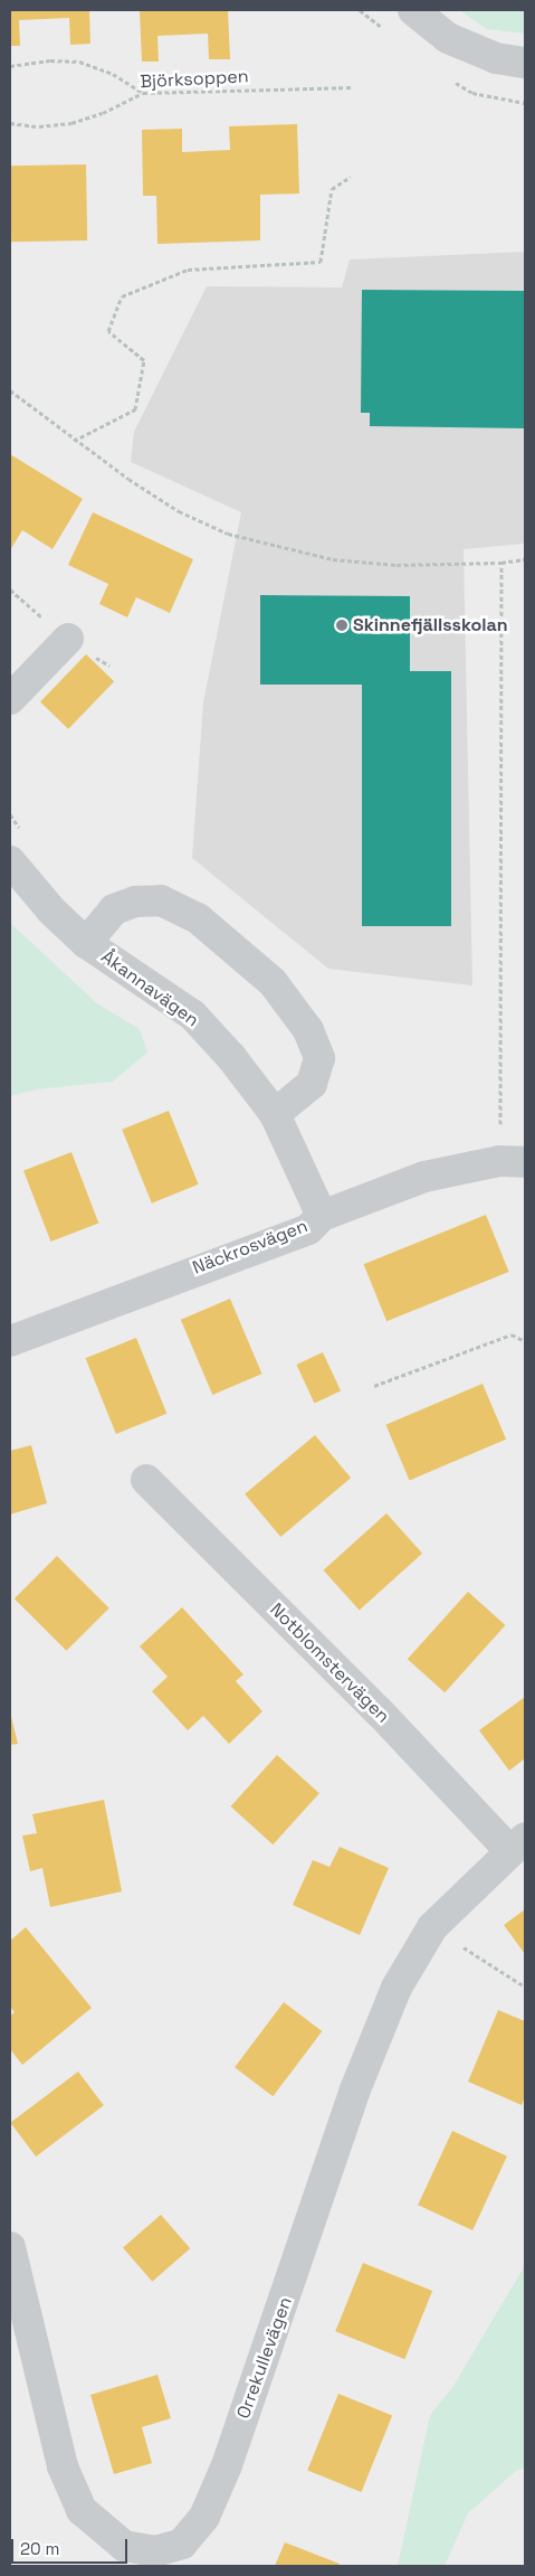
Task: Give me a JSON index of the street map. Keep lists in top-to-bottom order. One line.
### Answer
{"streets":{"street":["Åkannavägen","Näckrosvägen","Notblomstervägen","Orrekullevägen"],"path":["Björksoppen"]},"crossings":[["Åkannavägen","Näckrosvägen"],["Notblomstervägen","Orrekullevägen"]],"places":["Skinnefjällsskolan"],"scale_bar":"20 m"}
